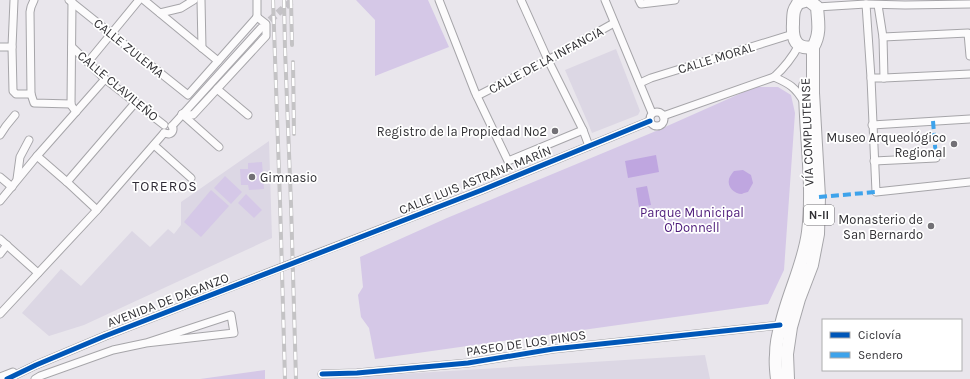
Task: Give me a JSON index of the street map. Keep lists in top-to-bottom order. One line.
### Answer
{"streets":{"main road":["VÍA COMPLUTENSE","N-II"],"street":["CALLE ZULEMA","CALLE MORAL","CALLE DE LA INFANCIA","CALLE CLAVILEÑO","CALLE LUIS ASTRANA MARÍN","AVENIDA DE DAGANZO","PASEO DE LOS PINOS"]},"crossings":[["CALLE DE LA INFANCIA","CALLE LUIS ASTRANA MARÍN"],["VÍA COMPLUTENSE","PASEO DE LOS PINOS"],["CALLE LUIS ASTRANA MARÍN","AVENIDA DE DAGANZO"]],"districts":["TOREROS"],"parks":["Parque Municipal O'Donnell"],"places":["Registro de la Propiedad Nº2","Museo Arqueológico Regional","Gimnasio","Monasterio de San Bernardo"],"legend":["Ciclovía","Sendero"]}
